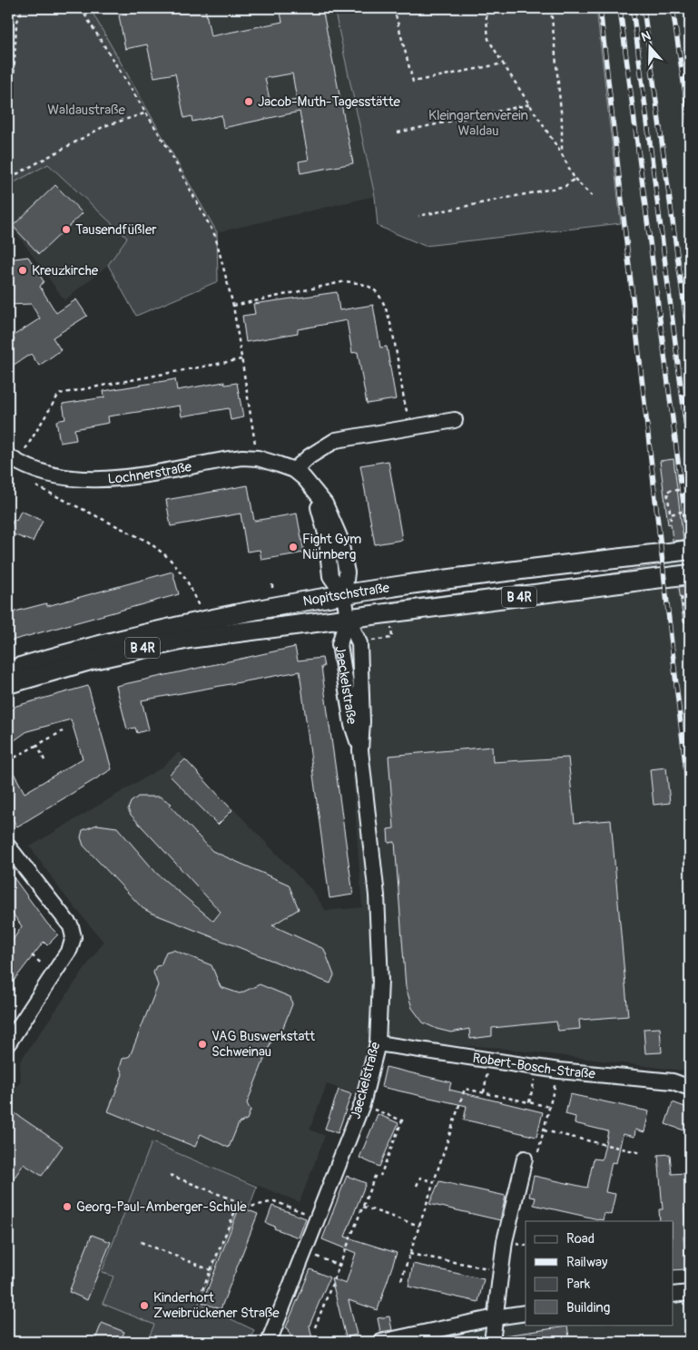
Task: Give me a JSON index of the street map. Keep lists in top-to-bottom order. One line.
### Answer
{"streets":{"main road":["Nopitschstraße","B 4R"],"street":["Lochnerstraße","Jaeckelstraße","Robert-Bosch-Straße"]},"crossings":[["Lochnerstraße","Nopitschstraße"],["Lochnerstraße","Jaeckelstraße"],["Nopitschstraße","Jaeckelstraße"],["Jaeckelstraße","Robert-Bosch-Straße"]],"parks":["Waldaustraße","Kleingartenverein Waldau"],"places":["Jacob-Muth-Tagesstätte","Tausendfüßler","Kreuzkirche","Fight Gym Nürnberg","VAG Buswerkstatt Schweinau","Georg-Paul-Amberger-Schule","Kinderhort Zweibrückener Straße"],"legend":["Road","Railway","Park","Building"],"north":"top"}
